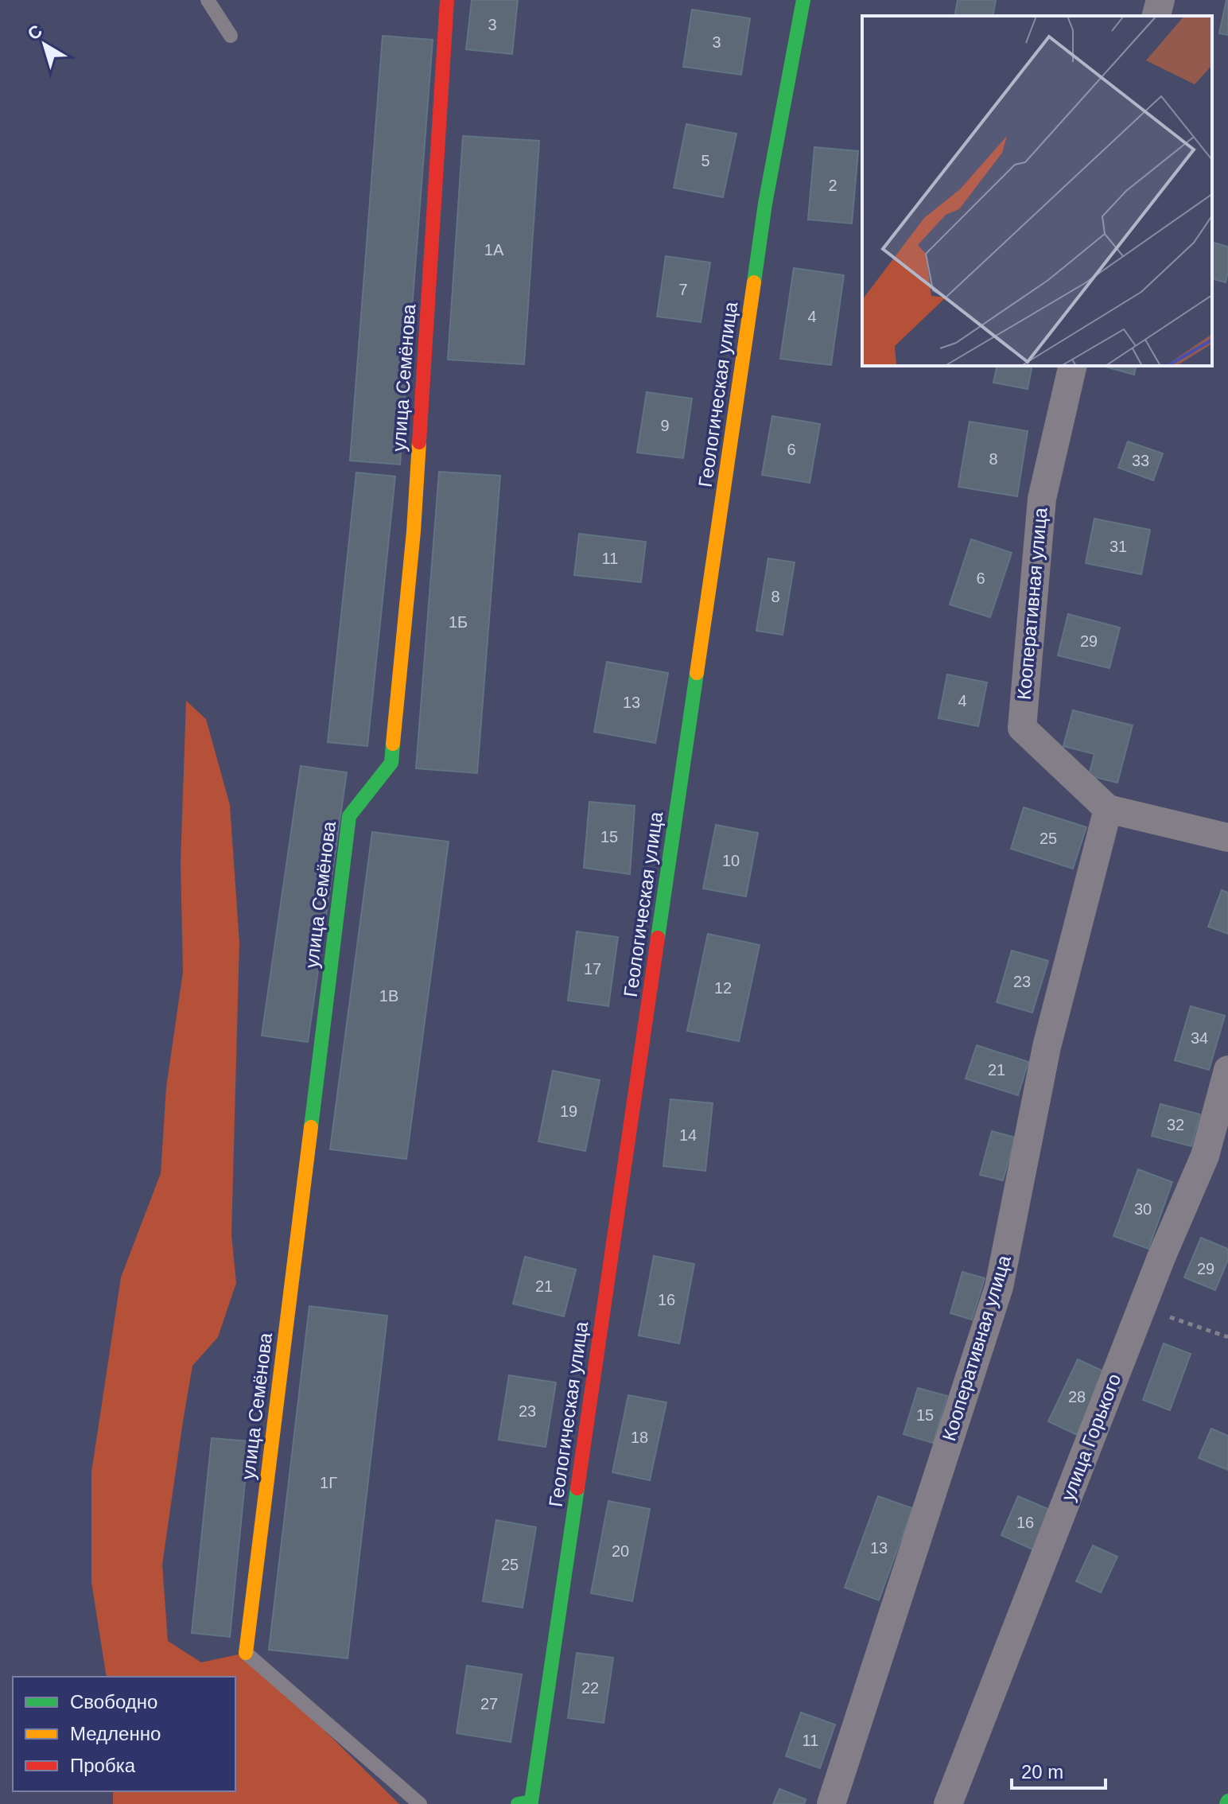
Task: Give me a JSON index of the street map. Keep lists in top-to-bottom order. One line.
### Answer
{"streets":{"street":["улица Семёнова","Геологическая улица","Кооперативная улица","улица Горького"]},"house_numbers":["3","3","5","2","1А","7","4","9","6","8","33","31","11","6","8","1Б","29","4","13","15","25","10","17","23","12","1В","34","21","19","32","14","30","29","21","16","28","23","15","18","1Г","16","13","20","25","22","27","11"],"legend":["Свободно","Медленно","Пробка"],"scale_bar":"20 m","north":"top left"}
